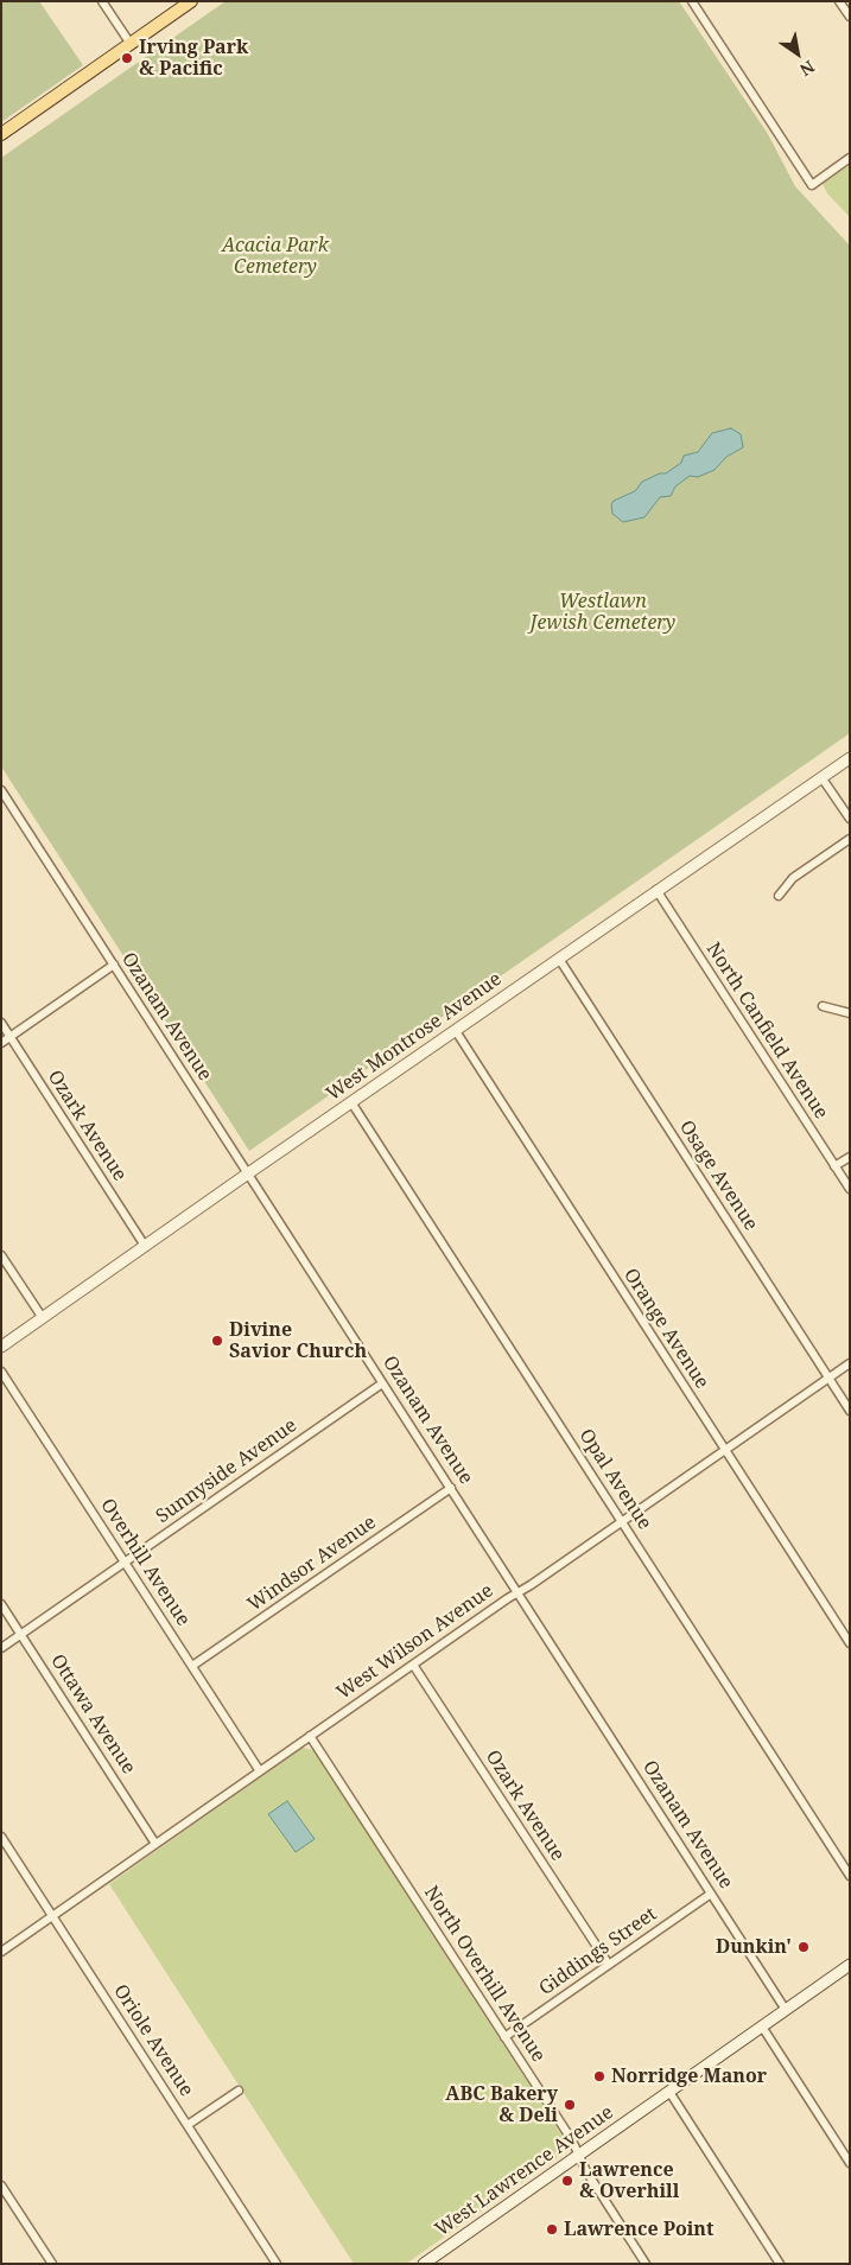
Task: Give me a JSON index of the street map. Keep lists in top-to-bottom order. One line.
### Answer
{"streets":{"street":["Ozanam Avenue","North Canfield Avenue","West Montrose Avenue","Ozark Avenue","Osage Avenue","Orange Avenue","Sunnyside Avenue","Opal Avenue","Overhill Avenue","Windsor Avenue","West Wilson Avenue","Ottawa Avenue","Giddings Street","North Overhill Avenue","Oriole Avenue","West Lawrence Avenue"]},"crossings":[["Ozanam Avenue","West Montrose Avenue"],["Ozanam Avenue","Sunnyside Avenue"],["Ozanam Avenue","Windsor Avenue"],["Ozanam Avenue","West Wilson Avenue"],["Ozanam Avenue","Giddings Street"],["Ozanam Avenue","West Lawrence Avenue"],["North Canfield Avenue","West Montrose Avenue"],["West Montrose Avenue","Ozark Avenue"],["West Montrose Avenue","Osage Avenue"],["West Montrose Avenue","Orange Avenue"],["West Montrose Avenue","Opal Avenue"],["Ozark Avenue","West Wilson Avenue"],["Ozark Avenue","Giddings Street"],["Osage Avenue","West Wilson Avenue"],["Orange Avenue","West Wilson Avenue"],["Sunnyside Avenue","Overhill Avenue"],["Sunnyside Avenue","Ottawa Avenue"],["Opal Avenue","West Wilson Avenue"],["Overhill Avenue","Windsor Avenue"],["Overhill Avenue","West Wilson Avenue"],["West Wilson Avenue","Ottawa Avenue"],["West Wilson Avenue","North Overhill Avenue"],["West Wilson Avenue","Oriole Avenue"],["Giddings Street","North Overhill Avenue"],["North Overhill Avenue","West Lawrence Avenue"]],"parks":["Acacia Park Cemetery","Westlawn Jewish Cemetery"],"places":["Irving Park & Pacific","Divine Savior Church","Dunkin'","Norridge Manor","ABC Bakery & Deli","Lawrence & Overhill","Lawrence Point"],"north":"bottom right"}
